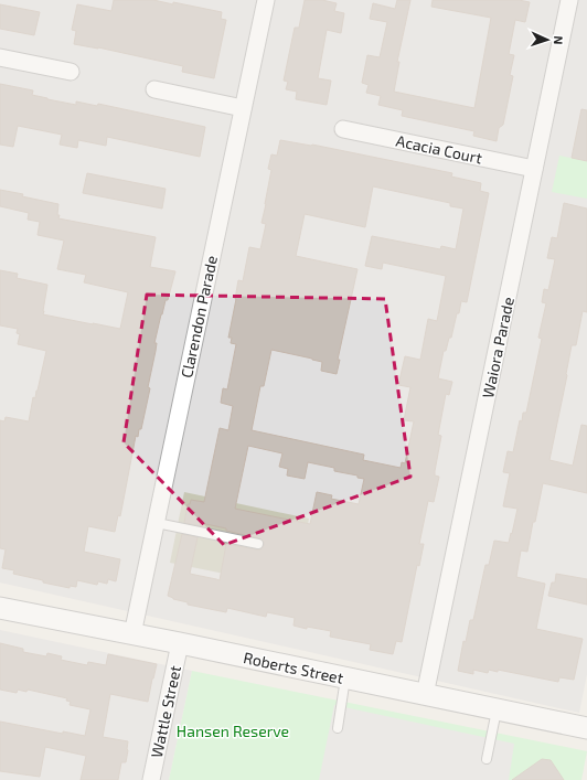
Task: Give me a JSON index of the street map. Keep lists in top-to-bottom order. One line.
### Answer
{"streets":{"street":["Acacia Court","Clarendon Parade","Waiora Parade","Roberts Street","Wattle Street"]},"crossings":[["Acacia Court","Waiora Parade"],["Clarendon Parade","Roberts Street"],["Waiora Parade","Roberts Street"],["Roberts Street","Wattle Street"]],"parks":["Hansen Reserve"],"north":"right"}
